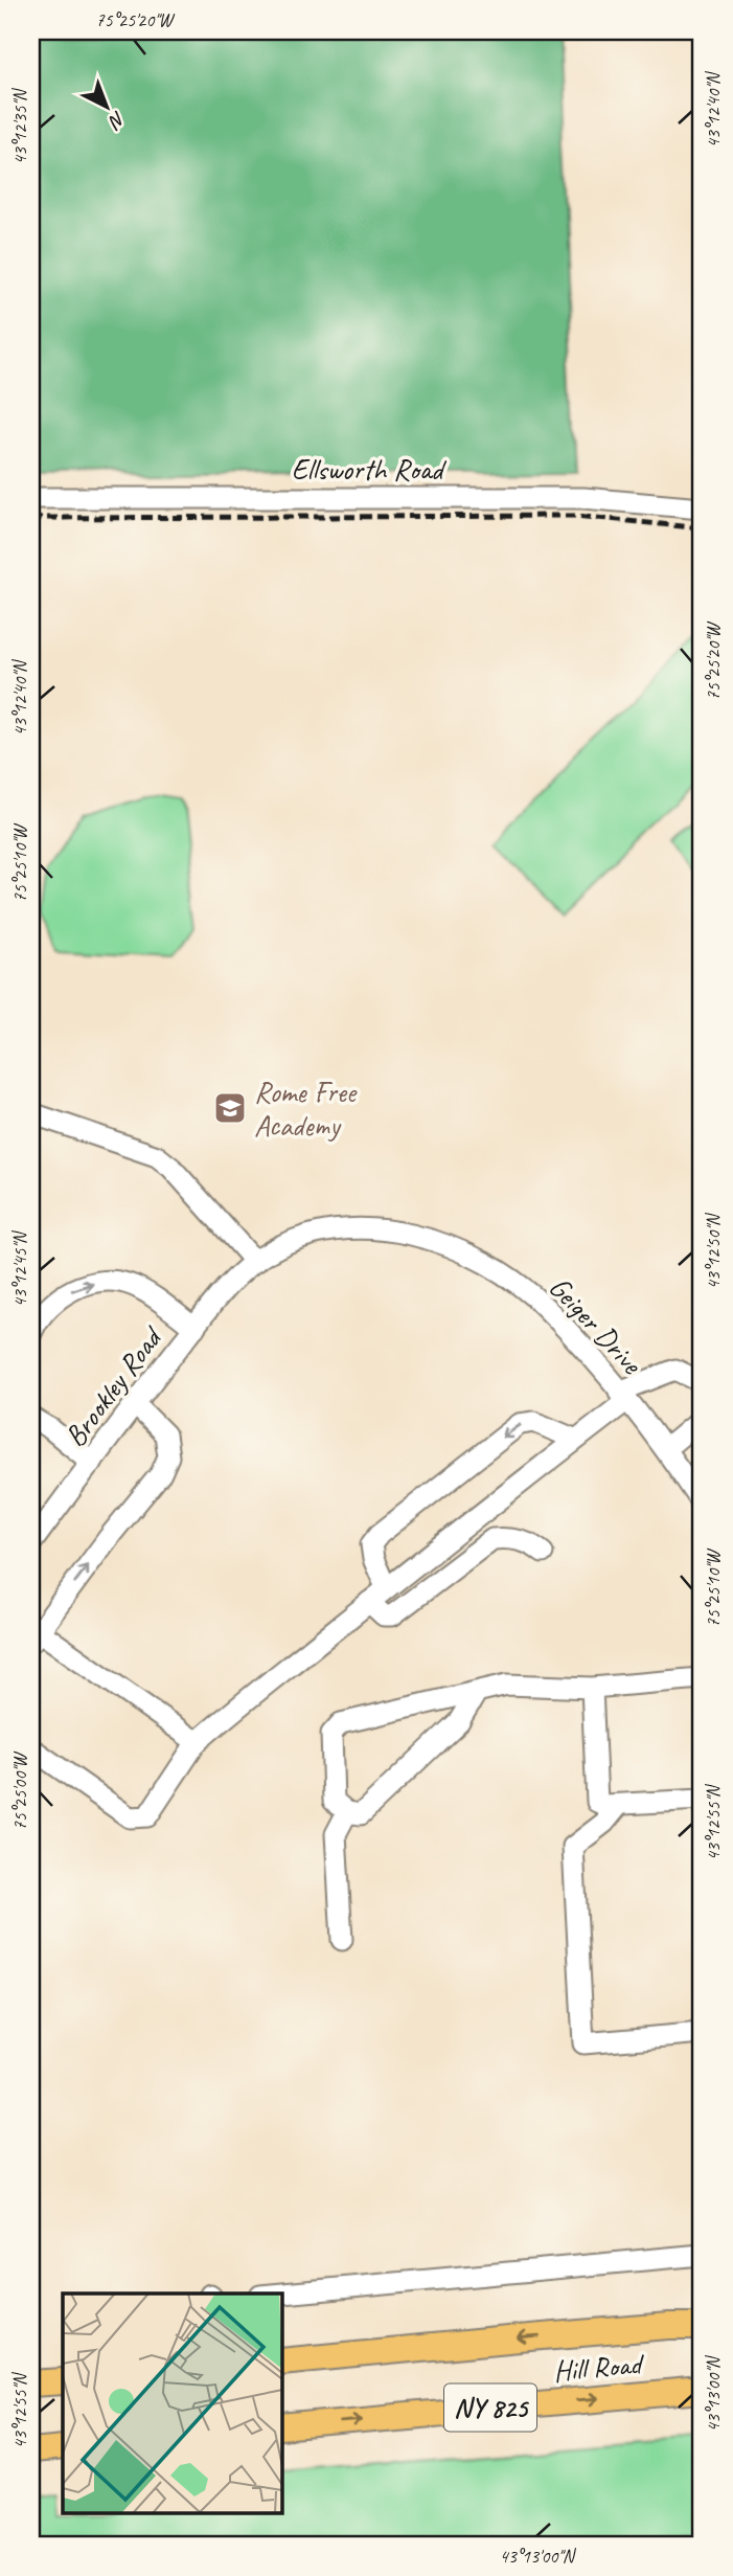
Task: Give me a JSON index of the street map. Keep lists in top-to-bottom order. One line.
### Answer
{"streets":{"main road":["Hill Road","NY 825"],"street":["Ellsworth Road","Geiger Drive","Brookley Road"]},"crossings":[["Geiger Drive","Brookley Road"]],"places":{"school or university":["Rome Free Academy"]},"north":"bottom right","coordinates":["75°25'20\"W","43°12'40\"N","43°12'35\"N","75°25'10\"W","43°12'50\"N","43°12'45\"N","75°25'00\"W","43°12'55\"N","43°13'00\"N"]}
